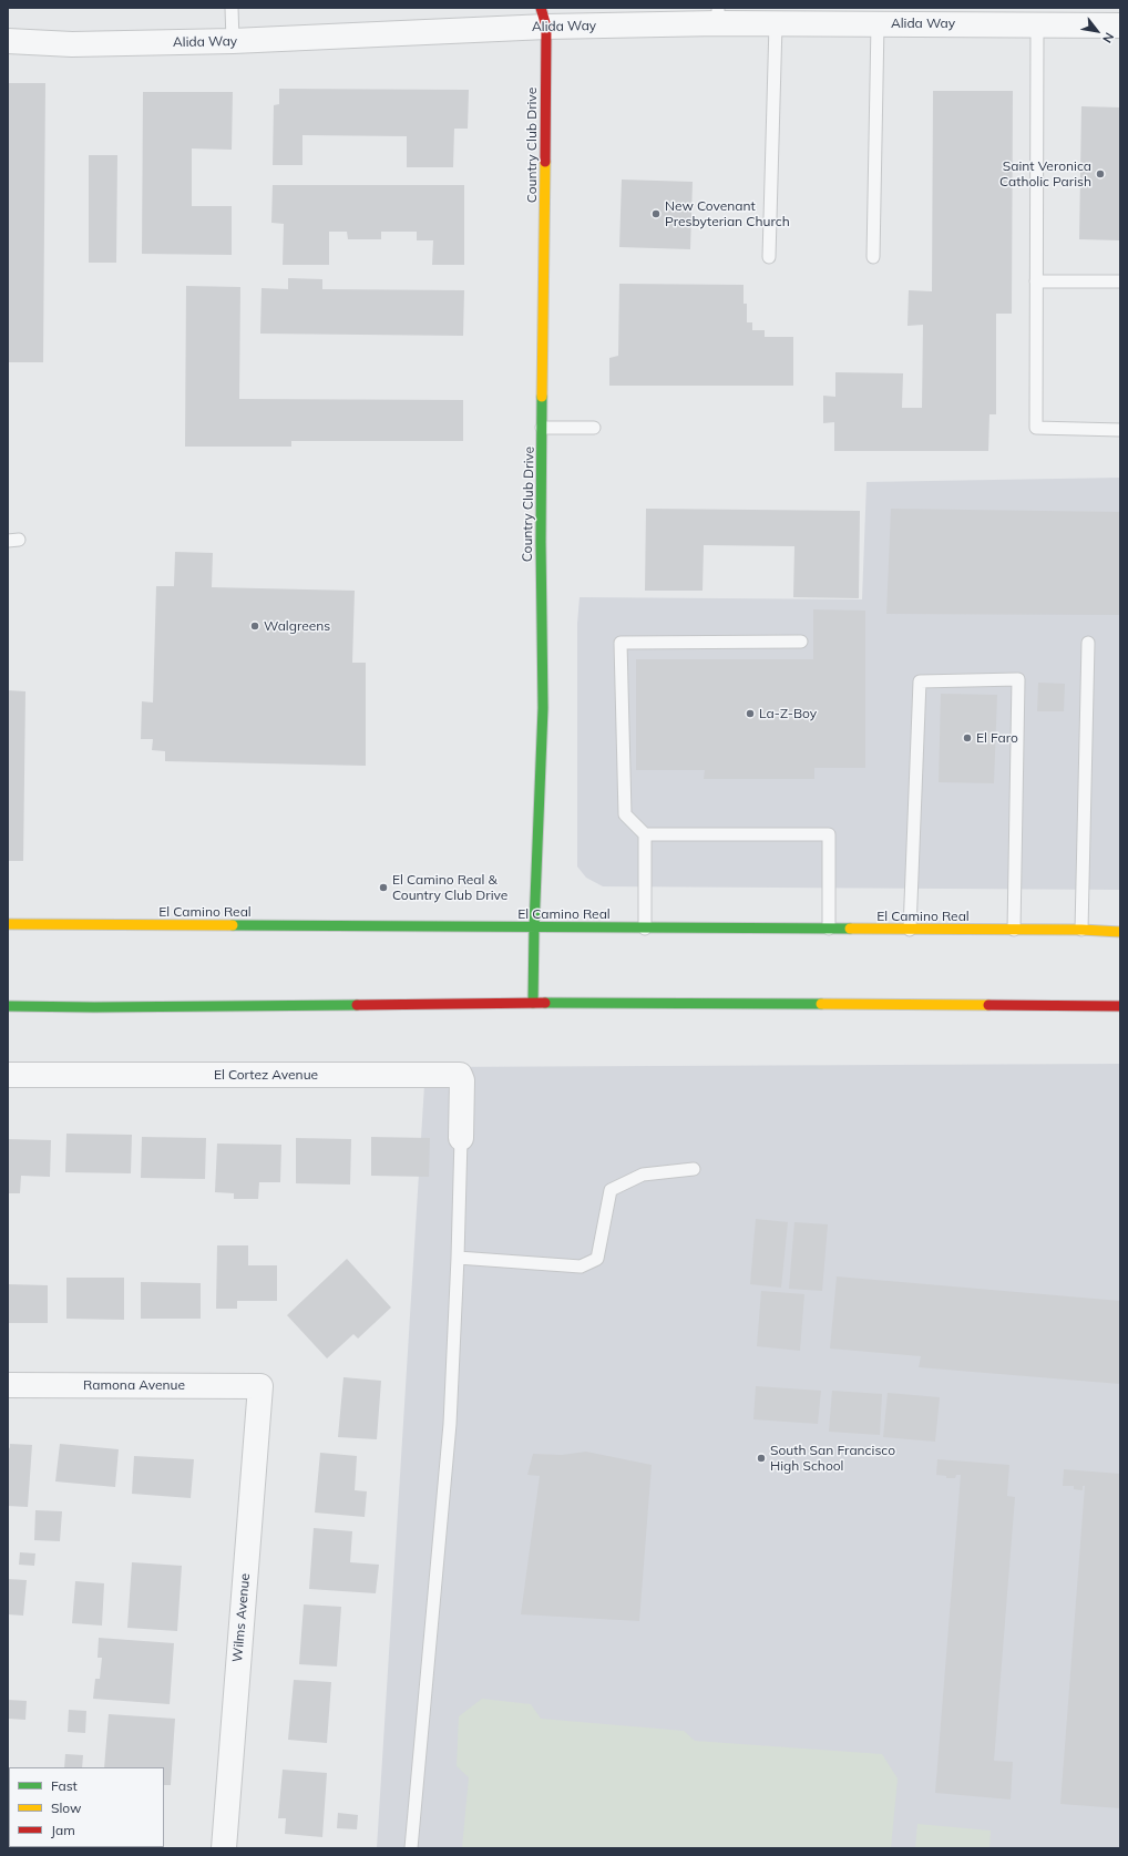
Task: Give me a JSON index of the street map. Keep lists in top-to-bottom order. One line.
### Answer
{"streets":{"main road":["Country Club Drive","El Camino Real"],"street":["Alida Way","El Cortez Avenue","Ramona Avenue","Wilms Avenue"]},"crossings":[["Alida Way","Country Club Drive"],["Country Club Drive","El Camino Real"],["Ramona Avenue","Wilms Avenue"]],"places":["Saint Veronica Catholic Parish","New Covenant Presbyterian Church","Walgreens","La-Z-Boy","El Faro","El Camino Real & Country Club Drive","South San Francisco High School"],"legend":["Fast","Slow","Jam"],"north":"bottom right"}
